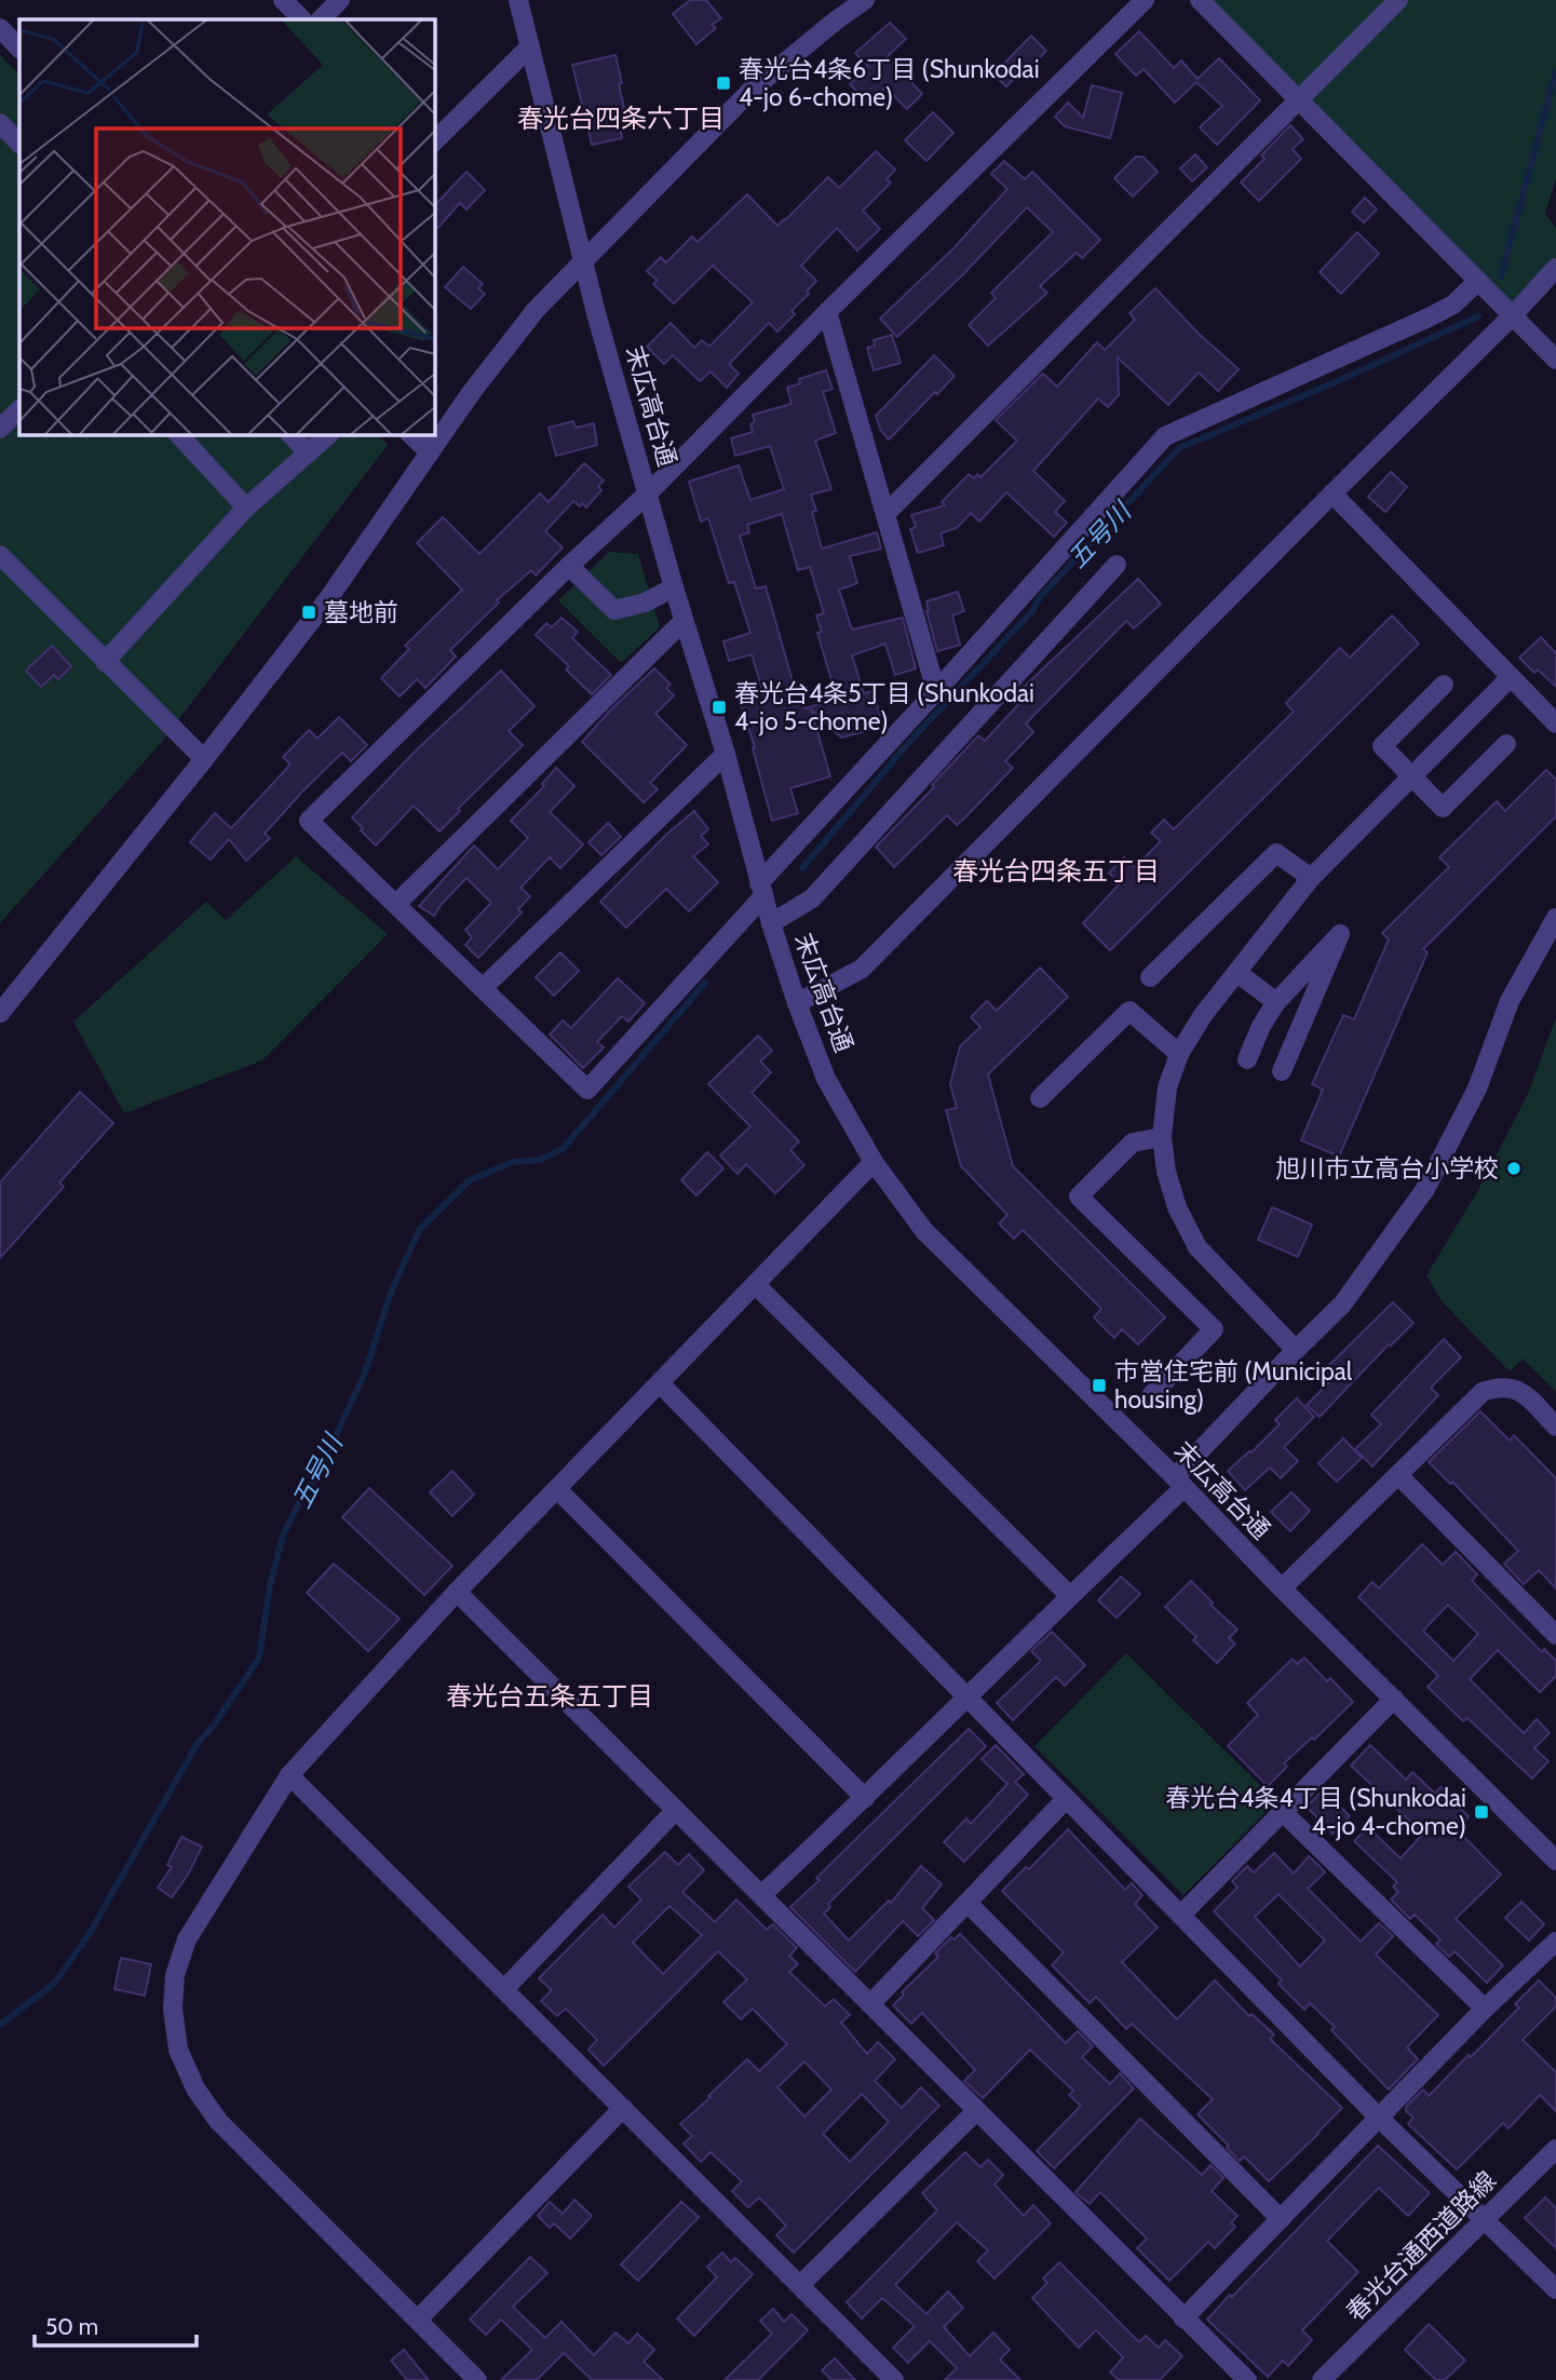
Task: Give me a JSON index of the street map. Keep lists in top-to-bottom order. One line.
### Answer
{"streets":{"street":["末広高台通","春光台通西道路線"]},"districts":["春光台四条六丁目","春光台四条五丁目","春光台五条五丁目"],"water":["五号川"],"places":{"transit":["春光台4条6丁目 (Shunkodai 4-jo 6-chome)","墓地前","春光台4条5丁目 (Shunkodai 4-jo 5-chome)","市営住宅前 (Municipal housing)","春光台4条4丁目 (Shunkodai 4-jo 4-chome)"],"other":["旭川市立高台小学校"]},"scale_bar":"50 m"}
